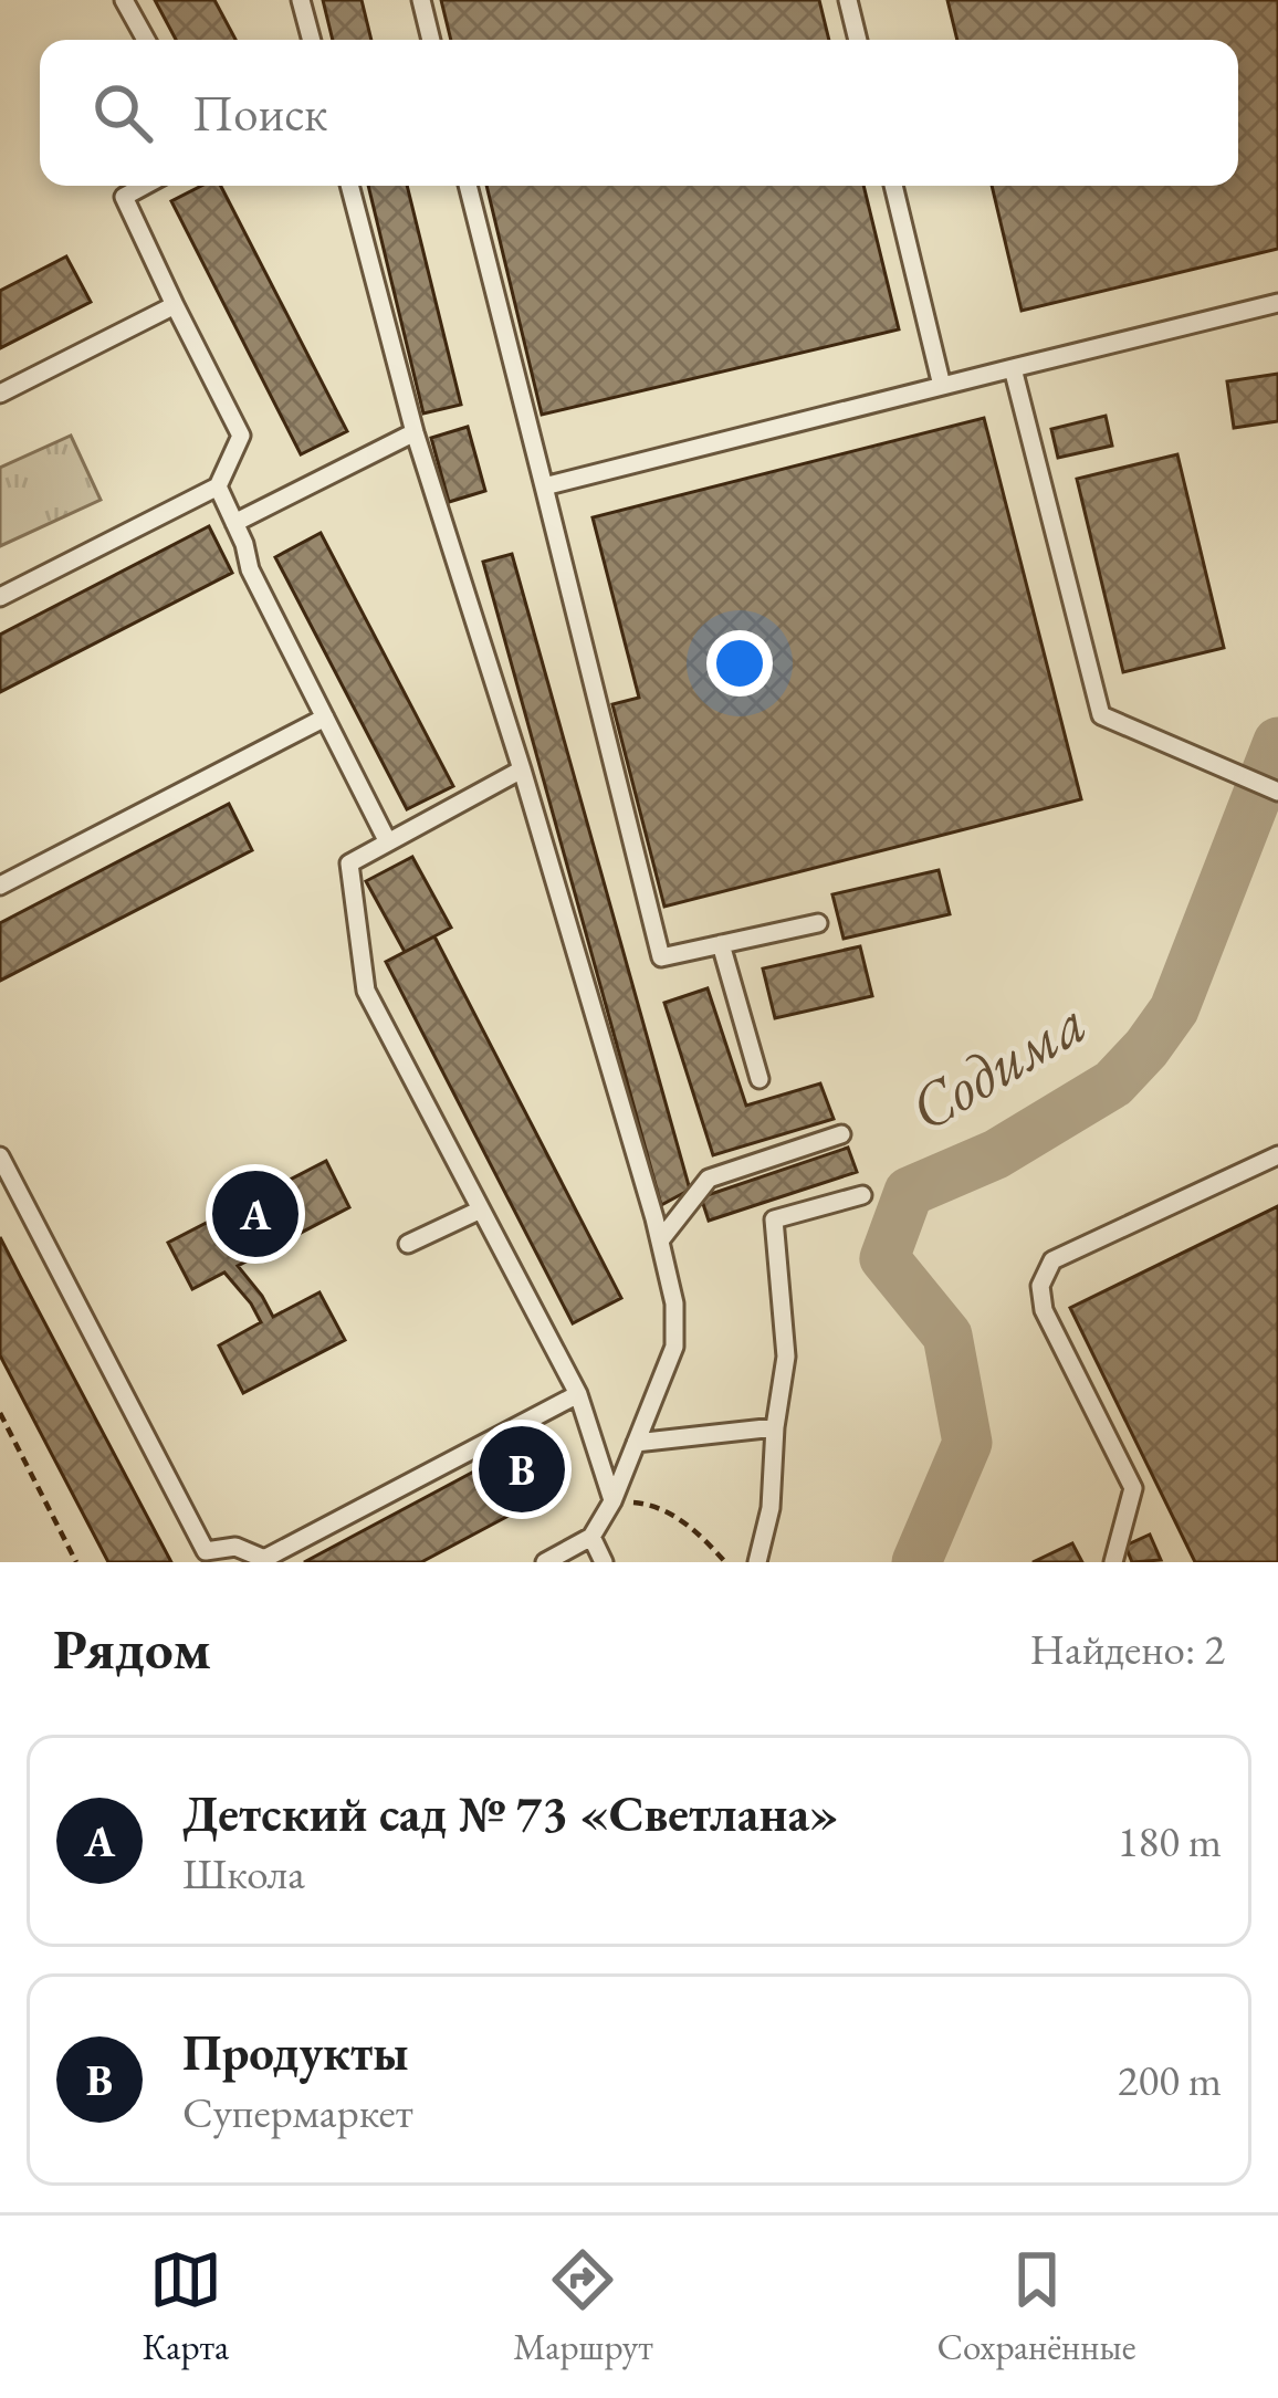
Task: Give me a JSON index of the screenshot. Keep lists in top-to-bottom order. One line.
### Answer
{"water":["Содима"],"page":{"search":"Поиск","pins":["A","B"],"heading":["Рядом","Найдено: 2"],"list":[{"mark":"A","name":"Детский сад № 73 «Светлана»","note":"Школа","value":"180 m"},{"mark":"B","name":"Продукты","note":"Супермаркет","value":"200 m"}],"nav":["Карта","Маршрут","Сохранённые"]}}
